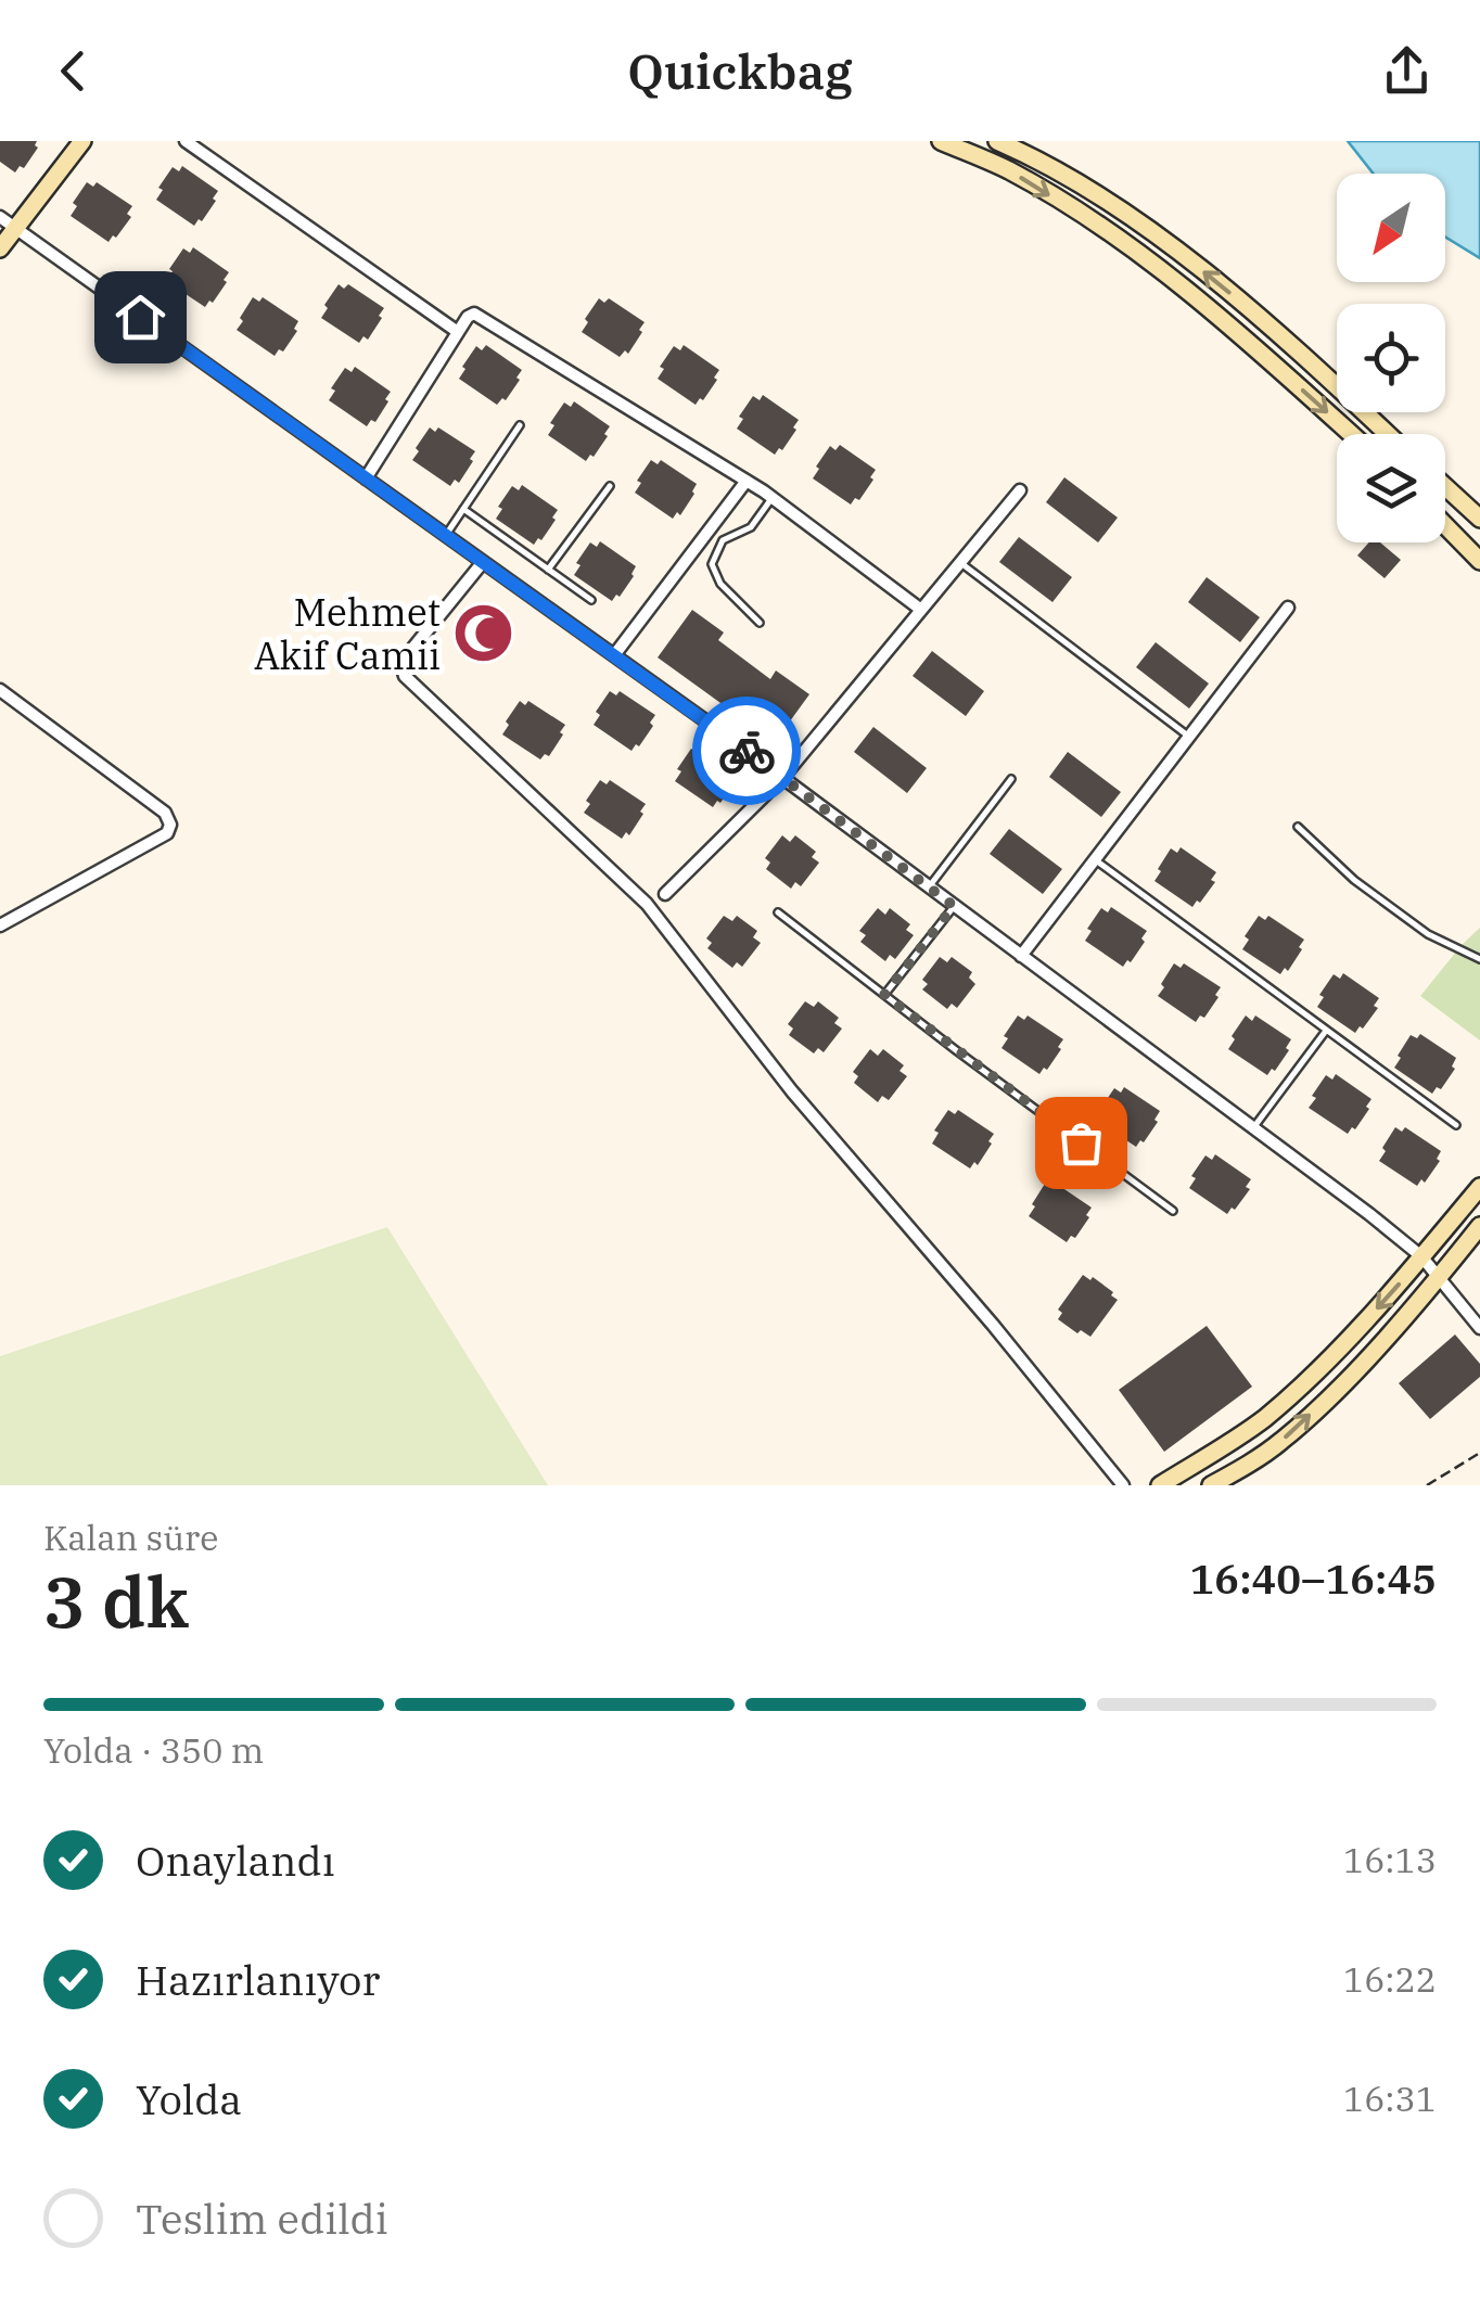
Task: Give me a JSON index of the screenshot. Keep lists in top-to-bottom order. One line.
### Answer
{"places":{"mosque":["Mehmet Akif Camii"]},"north":"bottom left","page":{"header":"Quickbag","heading":["3 dk","Kalan süre","16:40–16:45"],"bar":"Yolda · 350 m","list":[["Onaylandı","16:13"],["Hazırlanıyor","16:22"],["Yolda","16:31"],"Teslim edildi"]}}
